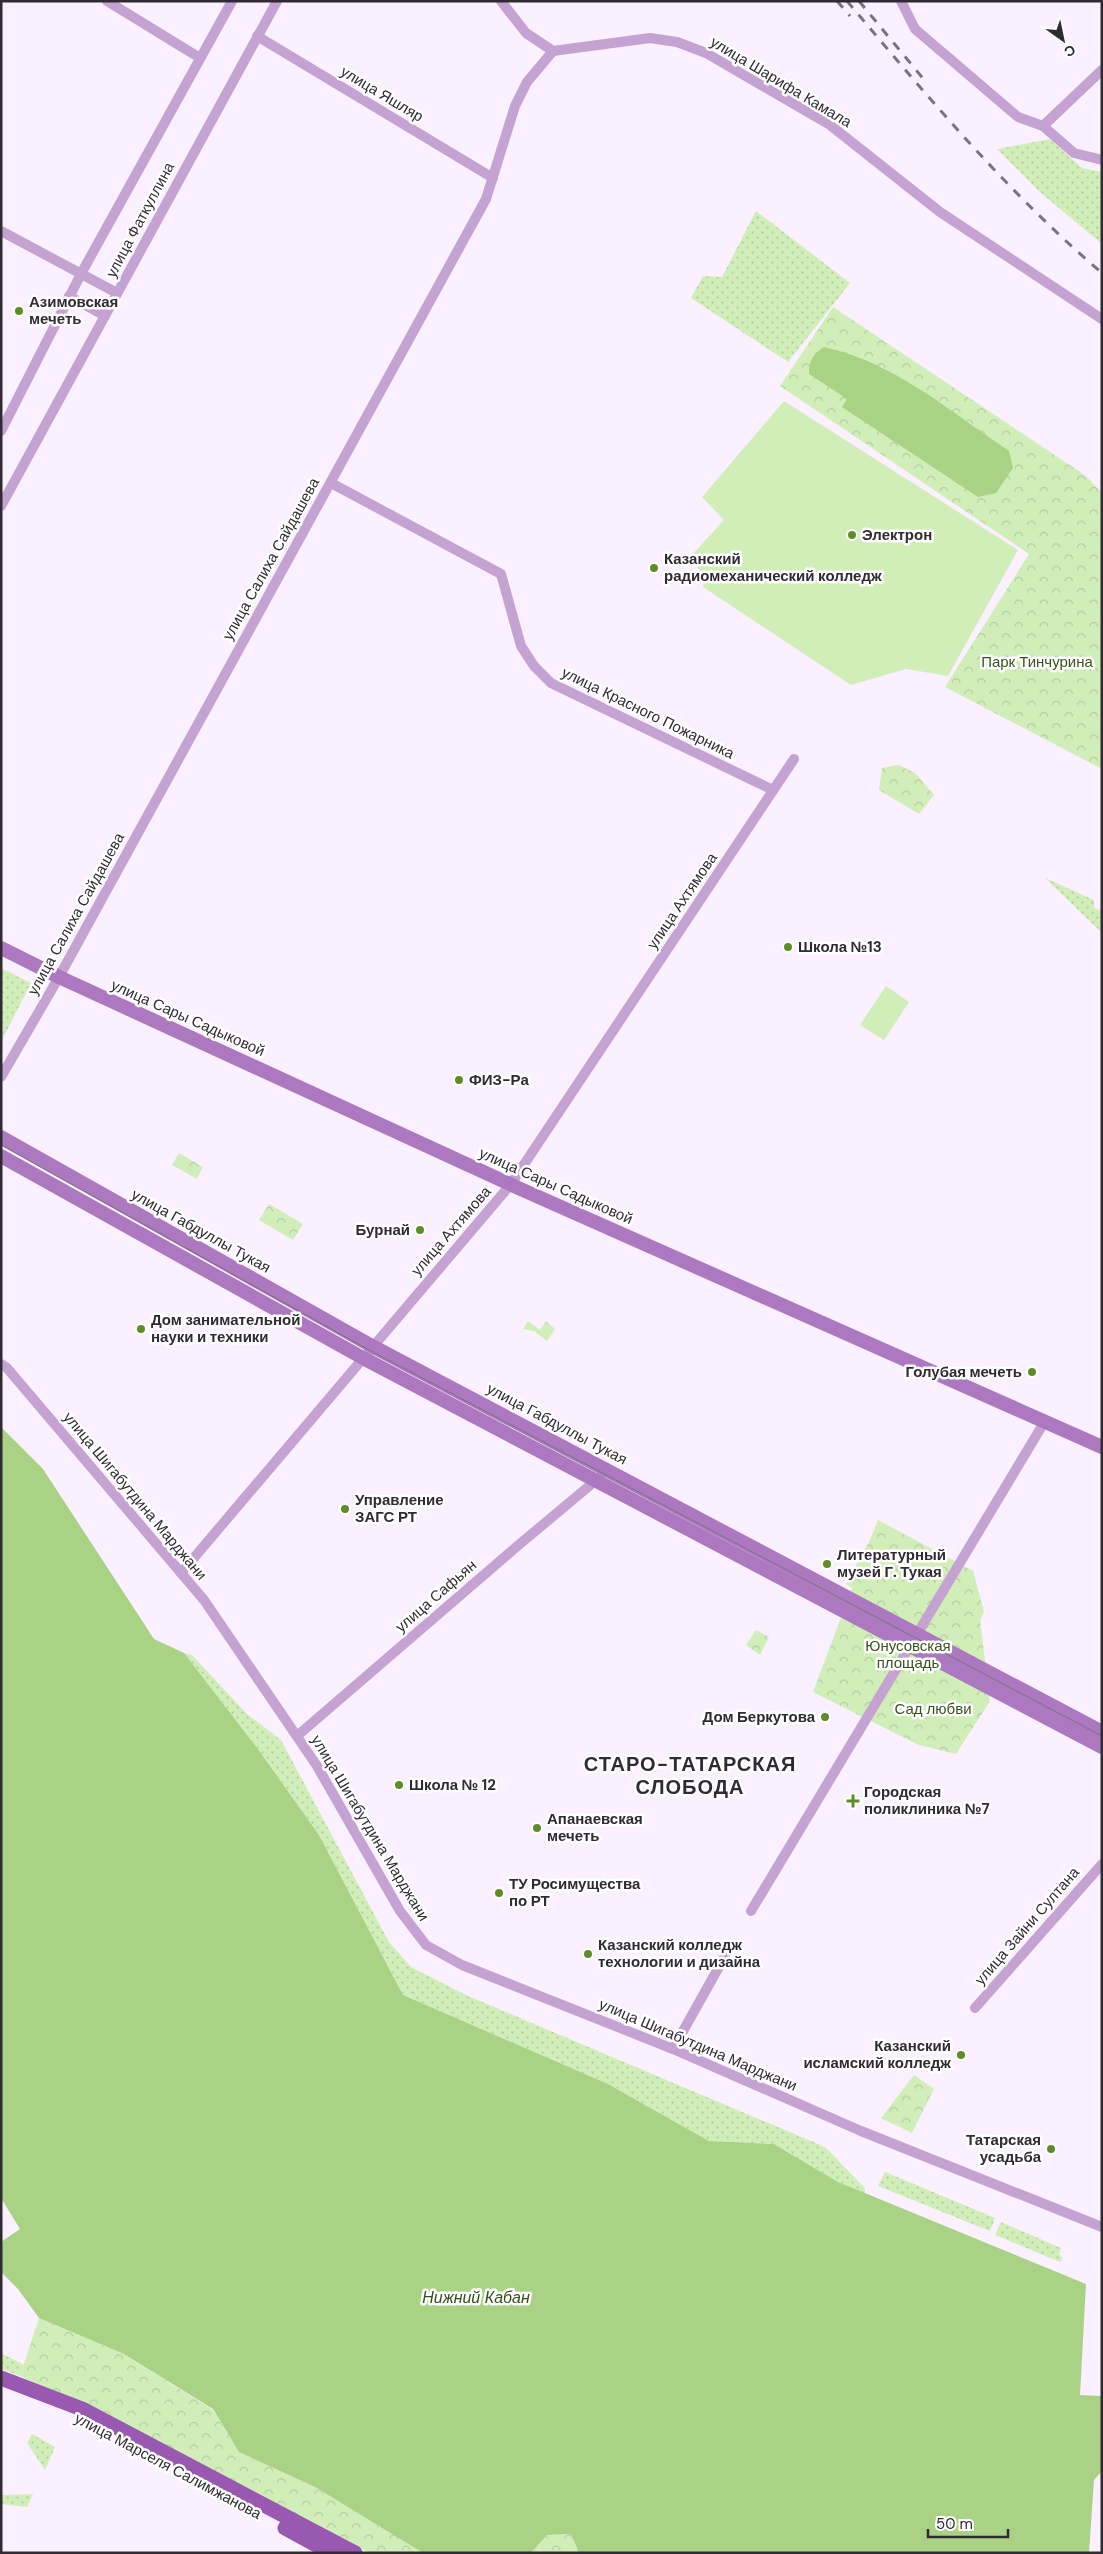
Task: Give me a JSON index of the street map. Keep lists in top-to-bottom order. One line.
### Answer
{"streets":{"main road":["улица Сары Садыковой","улица Габдуллы Тукая","улица Марселя Салимжанова"],"street":["улица Шарифа Камала","улица Яшляр","улица Фаткуллина","улица Салиха Сайдашева","улица Красного Пожарника","улица Ахтямова","улица Шигабутдина Марджани","улица Сафьян","улица Зайни Султана"]},"crossings":[["улица Шарифа Камала","улица Салиха Сайдашева"],["улица Яшляр","улица Фаткуллина"],["улица Яшляр","улица Салиха Сайдашева"],["улица Салиха Сайдашева","улица Красного Пожарника"],["улица Салиха Сайдашева","улица Сары Садыковой"],["улица Красного Пожарника","улица Ахтямова"],["улица Ахтямова","улица Сары Садыковой"],["улица Ахтямова","улица Габдуллы Тукая"],["улица Ахтямова","улица Шигабутдина Марджани"],["улица Габдуллы Тукая","улица Сафьян"],["улица Шигабутдина Марджани","улица Сафьян"]],"districts":["СТАРО-ТАТАРСКАЯ СЛОБОДА"],"water":["Нижний Кабан"],"parks":["Парк Тинчурина","Юнусовская площадь","Сад любви"],"places":{"other":["Азимовская мечеть","Электрон","Казанский радиомеханический колледж","Школа №13","ФИЗ-Ра","Бурнай","Дом занимательной науки и техники","Голубая мечеть","Управление ЗАГС РТ","Литературный музей Г. Тукая","Дом Беркутова","Школа № 12","Апанаевская мечеть","ТУ Росимущества по РТ","Казанский колледж технологии и дизайна","Казанский исламский колледж","Татарская усадьба"],"health":["Городская поликлиника №7"]},"scale_bar":"50 m","north":"bottom right"}
